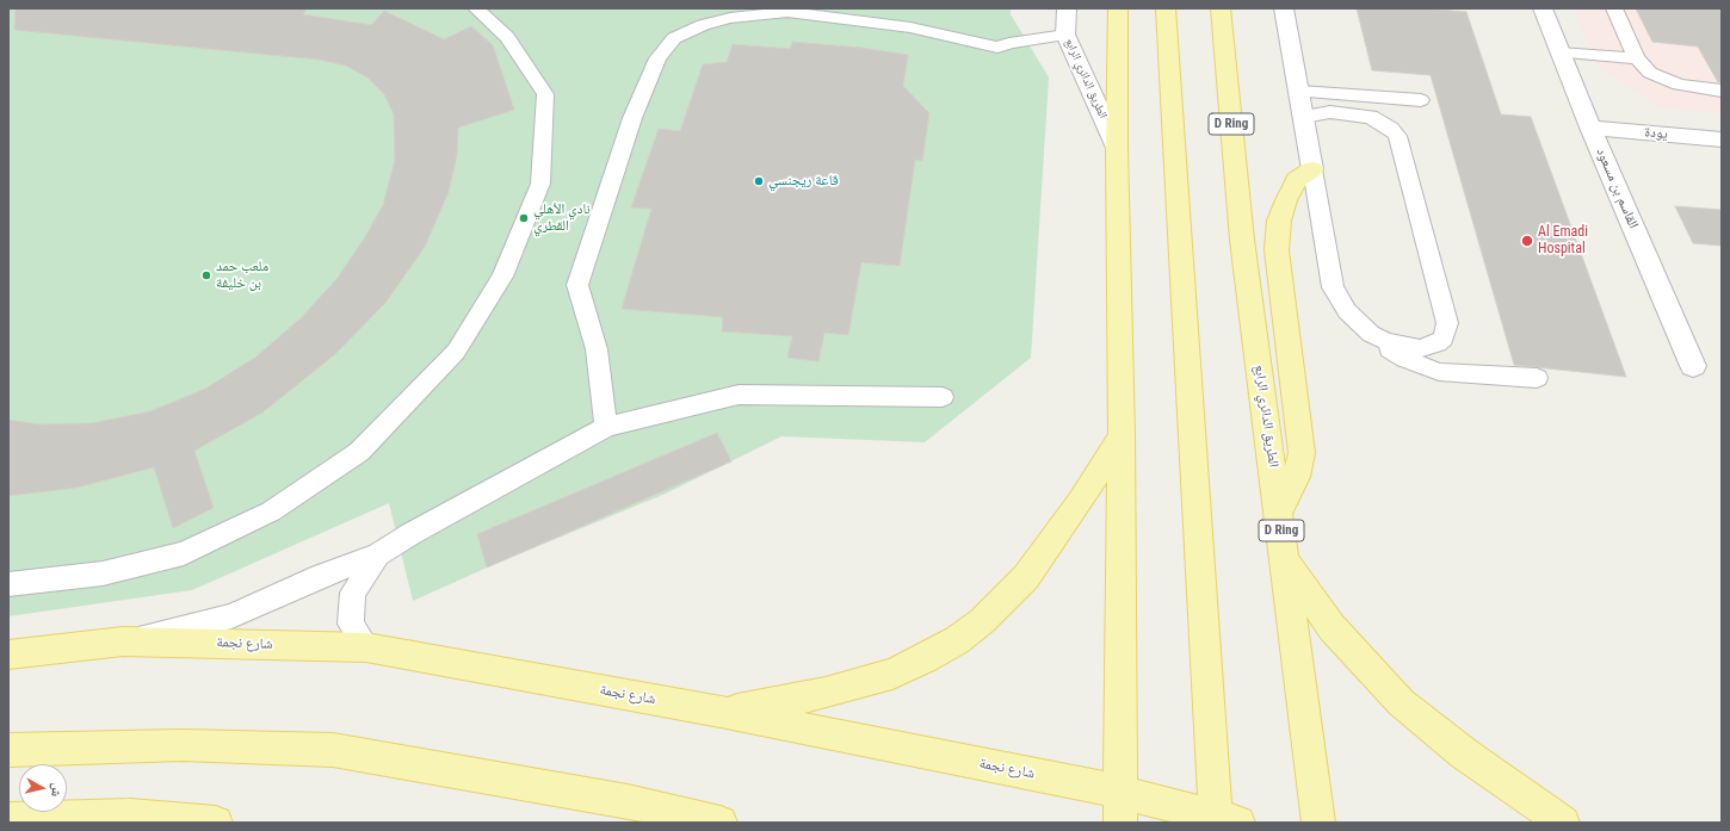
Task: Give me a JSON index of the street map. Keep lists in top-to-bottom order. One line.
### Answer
{"streets":{"main road":["الطريق الدائري الرابع","D Ring","شارع نجمة"],"street":["يودة","القاسم بن مسعود"]},"crossings":[["الطريق الدائري الرابع","شارع نجمة"],["يودة","القاسم بن مسعود"]],"places":["قاعة ريجنسي","نادي الأهلي القطري","Al Emadi Hospital","ملعب حمد بن خليفة"],"north":"right"}
